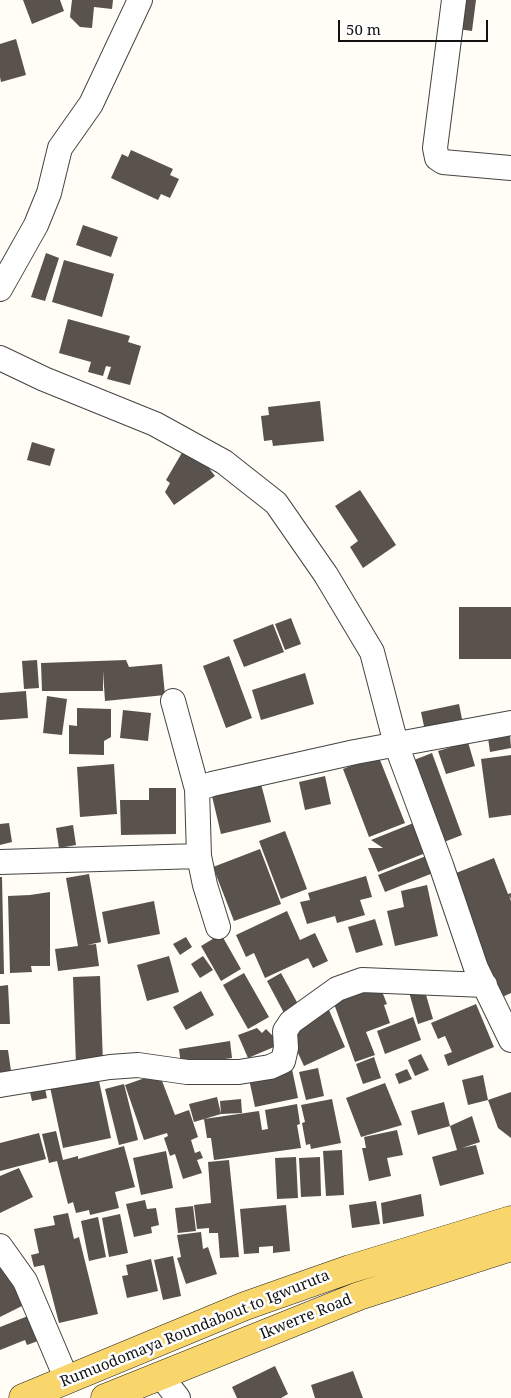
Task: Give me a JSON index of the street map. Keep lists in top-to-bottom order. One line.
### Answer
{"streets":{"main road":["Ikwerre Road","Rumuodomaya Roundabout to Igwuruta"]},"scale_bar":"50 m"}
